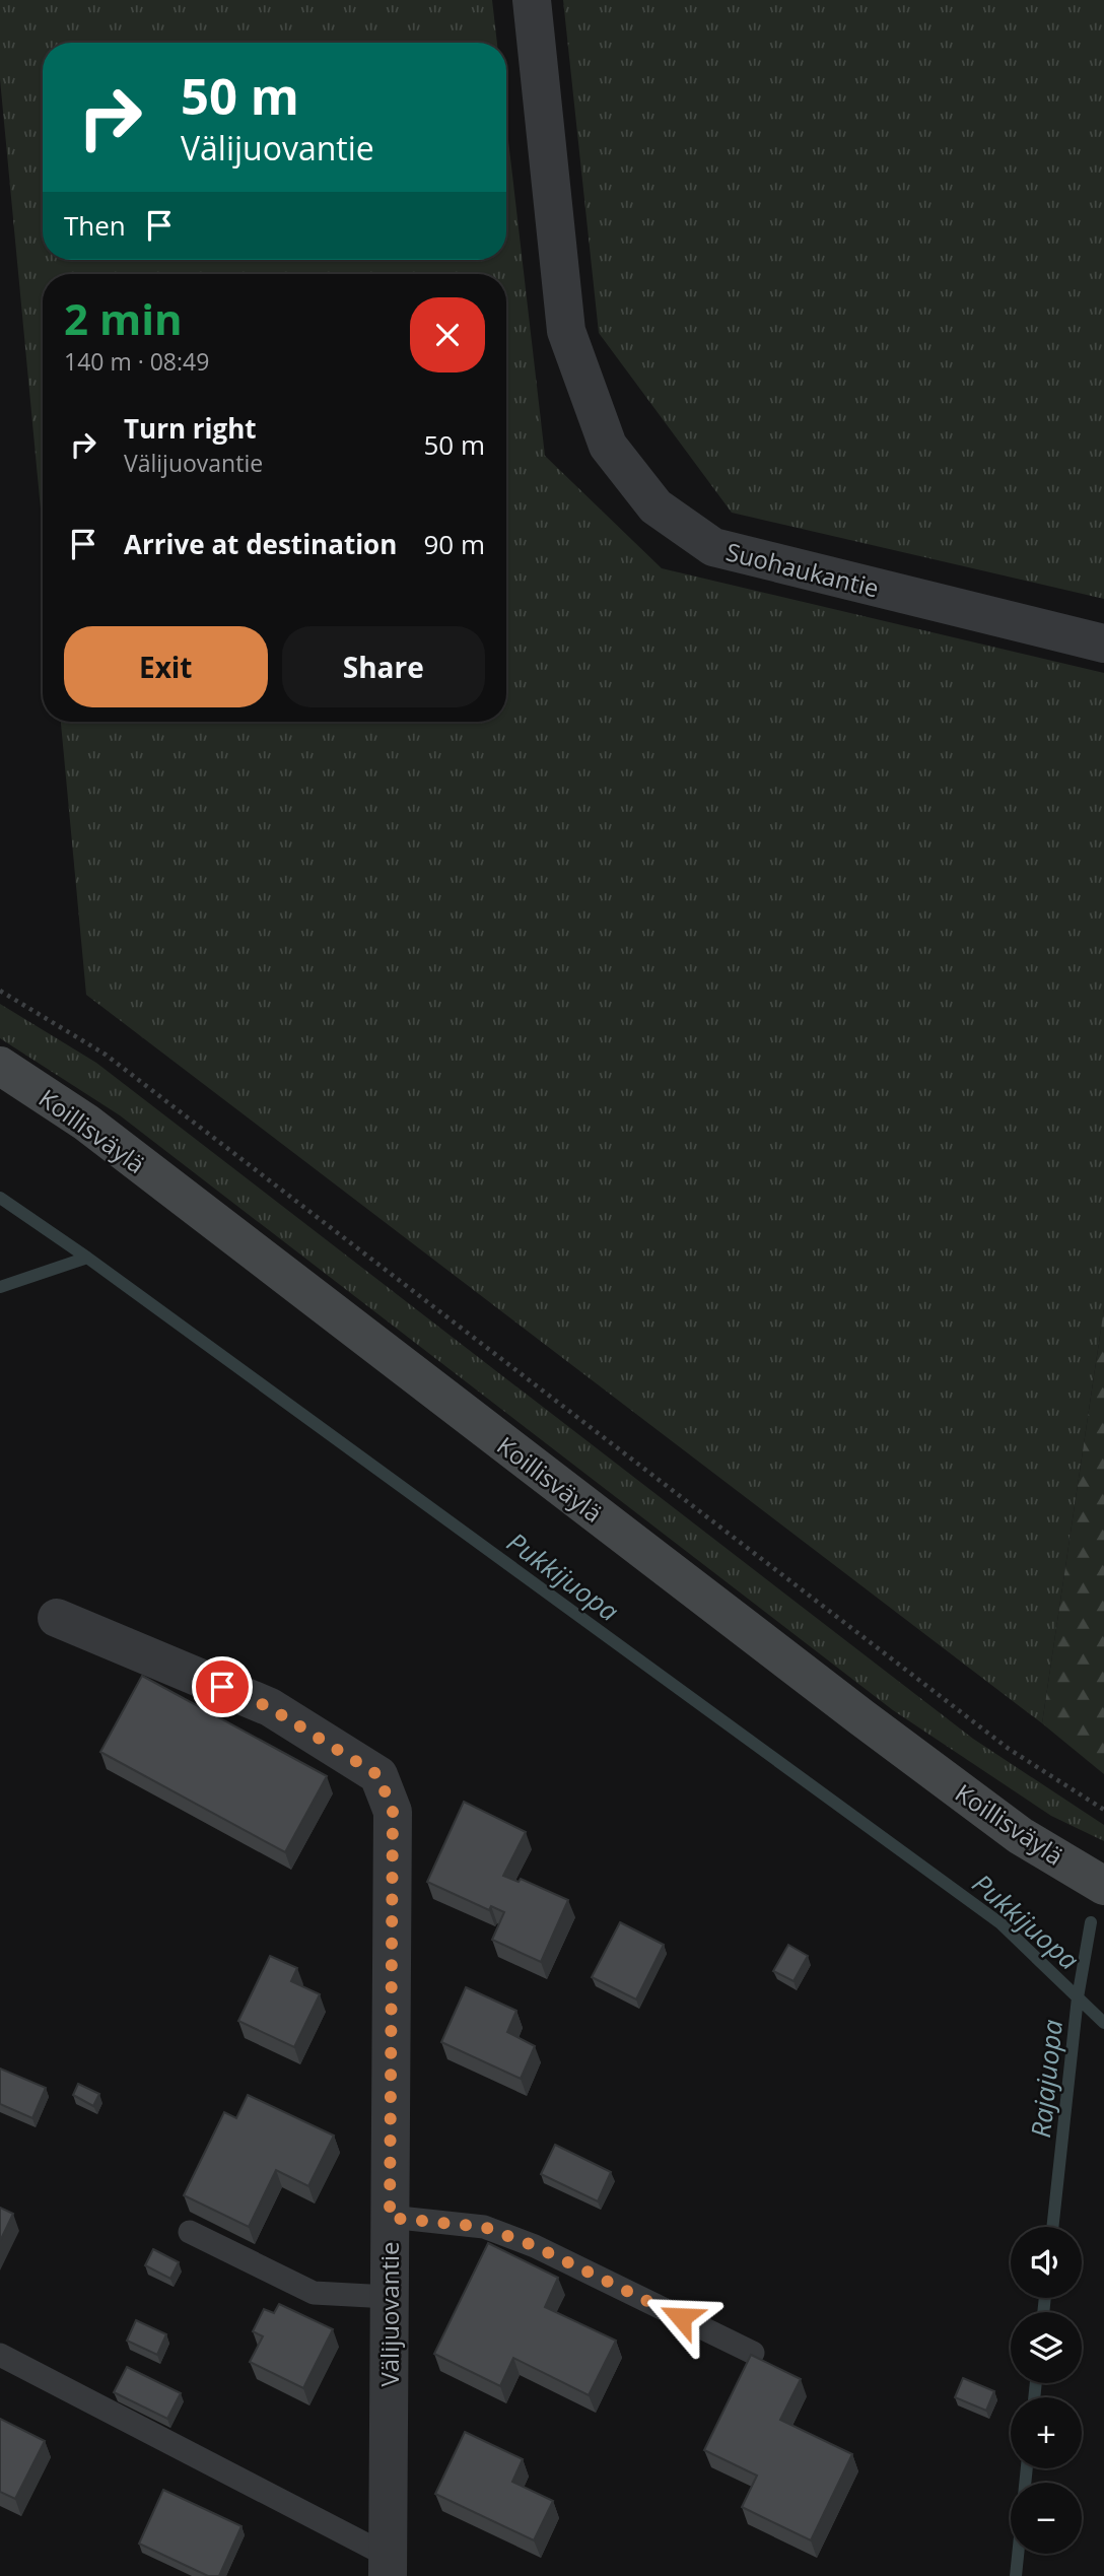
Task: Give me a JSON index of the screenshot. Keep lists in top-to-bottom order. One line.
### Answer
{"streets":{"main road":["Koillisväylä"],"street":["Suohaukantie","Välijuovantie"]},"water":["Pukkijuopa","Rajajuopa"],"page":{"turn":["50 m","Välijuovantie"],"then":"Then","heading":["2 min","140 m · 08:49"],"list":[{"name":"Turn right","note":"Välijuovantie","value":"50 m"},{"name":"Arrive at destination","value":"90 m"}],"buttons":["Exit","Share"],"map_buttons":["+","−"]}}
